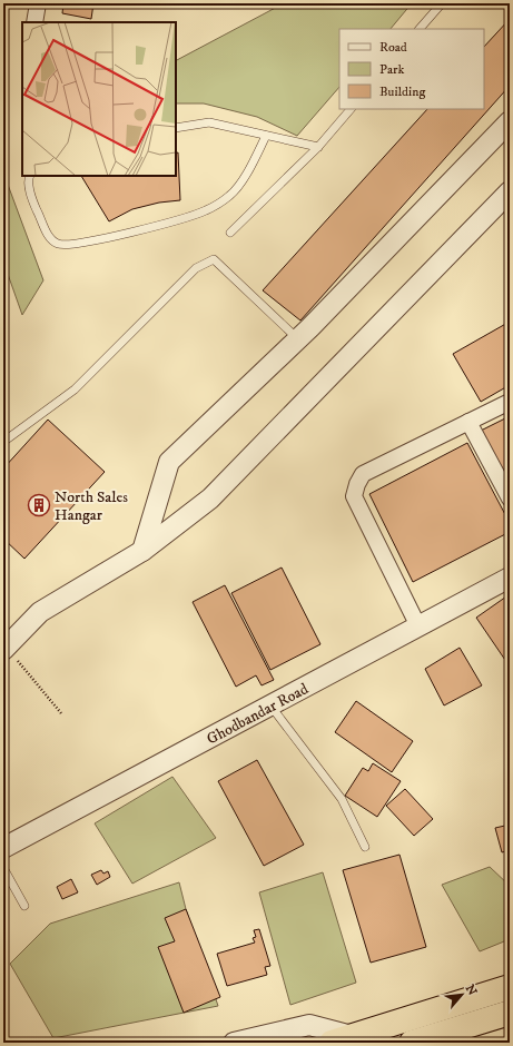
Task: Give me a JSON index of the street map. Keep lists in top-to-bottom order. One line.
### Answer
{"streets":{"street":["Ghodbandar Road"]},"places":{"building":["North Sales Hangar"]},"legend":["Road","Park","Building"],"north":"top right"}
